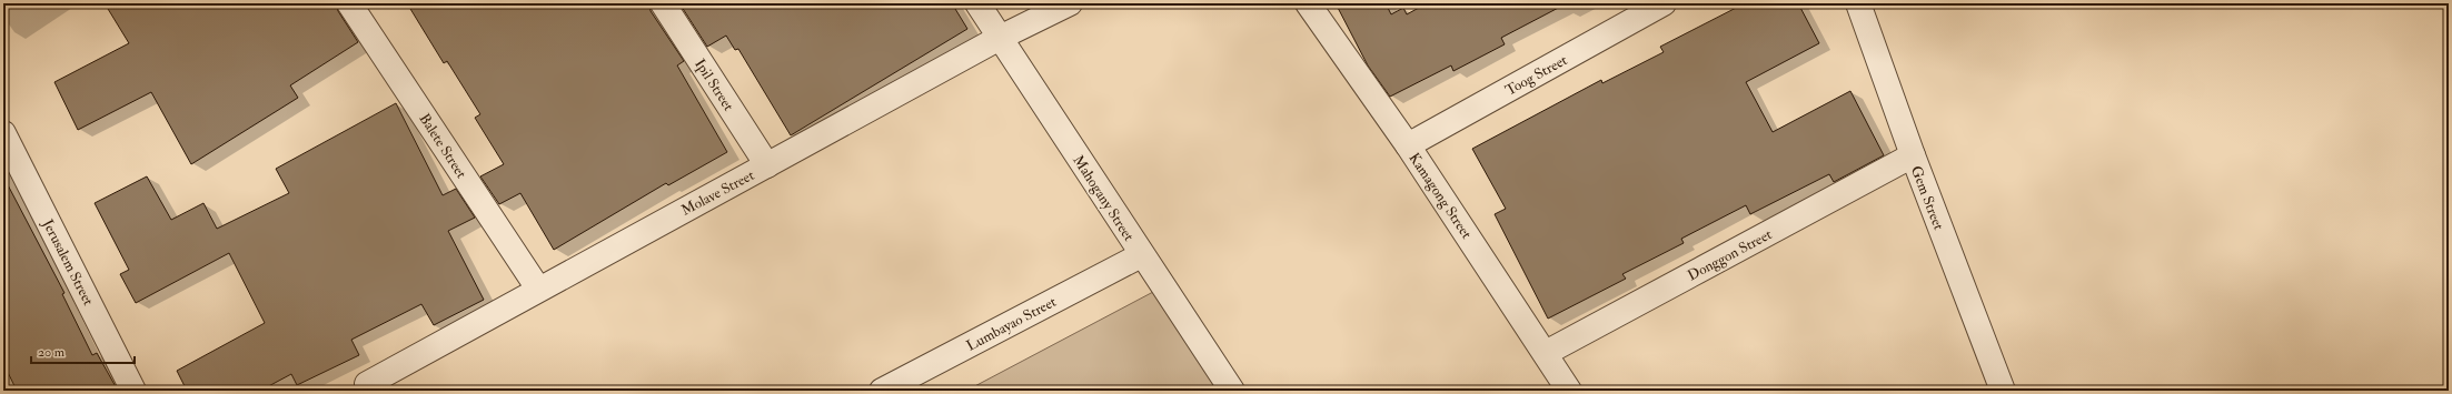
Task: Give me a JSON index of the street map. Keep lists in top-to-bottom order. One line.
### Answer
{"streets":{"street":["Toog Street","Ipil Street","Balete Street","Molave Street","Kamagong Street","Mahogany Street","Gem Street","Donggon Street","Jerusalem Street","Lumbayao Street"]},"crossings":[["Toog Street","Kamagong Street"],["Ipil Street","Molave Street"],["Balete Street","Molave Street"],["Molave Street","Mahogany Street"],["Kamagong Street","Donggon Street"],["Mahogany Street","Lumbayao Street"],["Gem Street","Donggon Street"]],"scale_bar":"20 m"}
